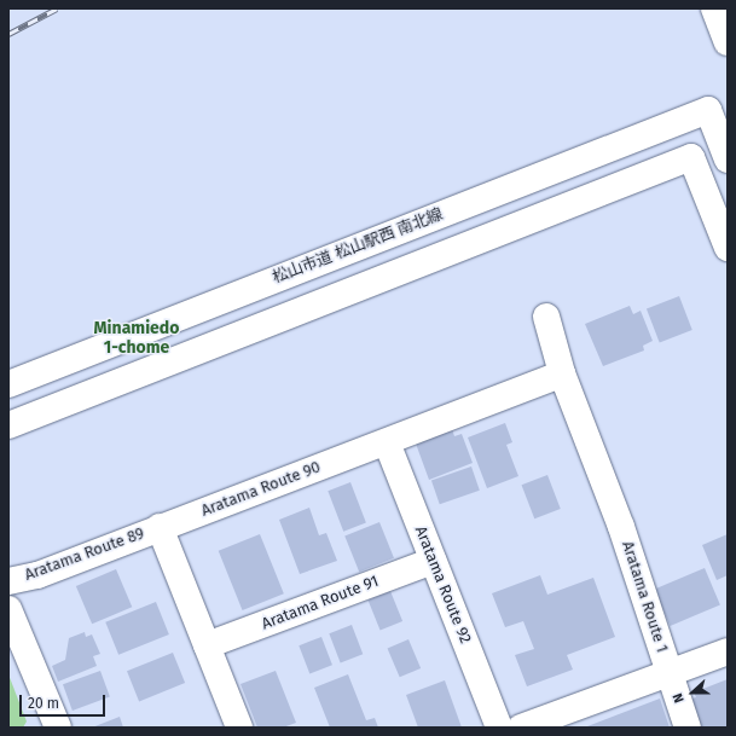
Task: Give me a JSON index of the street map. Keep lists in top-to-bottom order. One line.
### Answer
{"streets":{"street":["松山市道 松山駅西 南北線","Aratama Route 90","Aratama Route 89","Aratama Route 92","Aratama Route 1","Aratama Route 91"]},"crossings":[["Aratama Route 90","Aratama Route 89"],["Aratama Route 90","Aratama Route 92"],["Aratama Route 90","Aratama Route 1"],["Aratama Route 92","Aratama Route 91"]],"districts":["Minamiedo 1-chome"],"scale_bar":"20 m","north":"left"}
